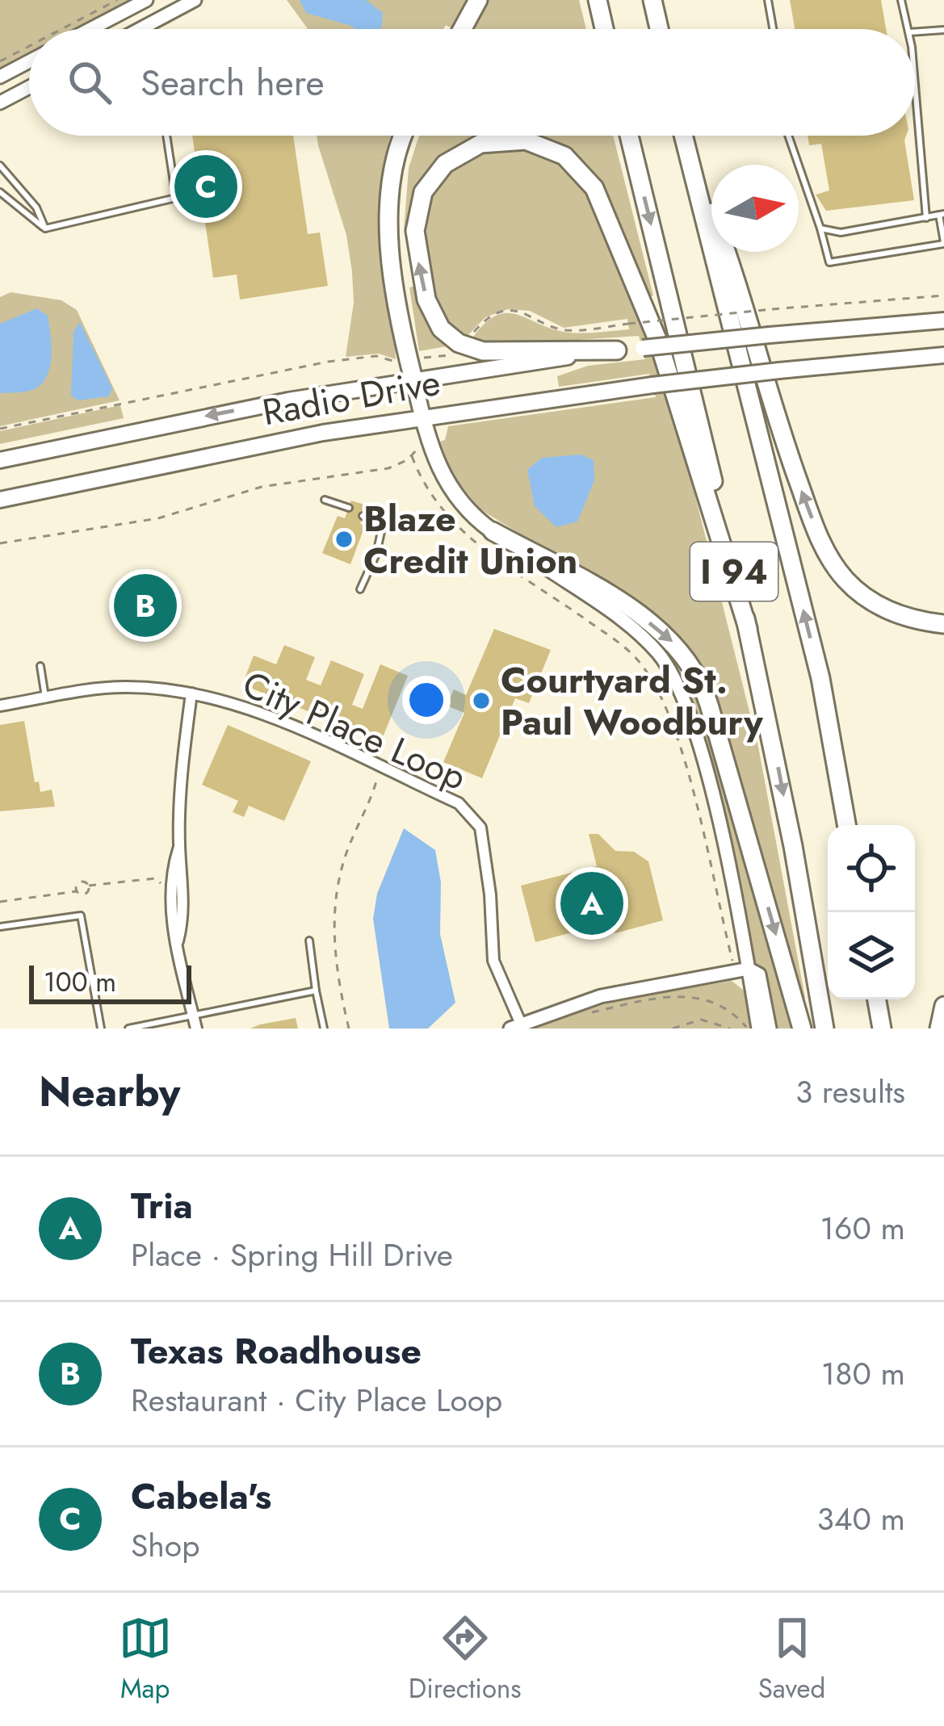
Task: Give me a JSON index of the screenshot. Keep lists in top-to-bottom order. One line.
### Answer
{"streets":{"highway":["I 94"],"main road":["Radio Drive"],"street":["City Place Loop"]},"places":["Blaze Credit Union","Courtyard St. Paul Woodbury"],"scale_bar":"100 m","north":"right","page":{"search":"Search here","pins":["C","B","A"],"scale":"100 m","heading":["Nearby","3 results"],"list":[{"mark":"A","name":"Tria","note":"Place · Spring Hill Drive","value":"160 m"},{"mark":"B","name":"Texas Roadhouse","note":"Restaurant · City Place Loop","value":"180 m"},{"mark":"C","name":"Cabela's","note":"Shop","value":"340 m"}],"nav":["Map","Directions","Saved"]}}
